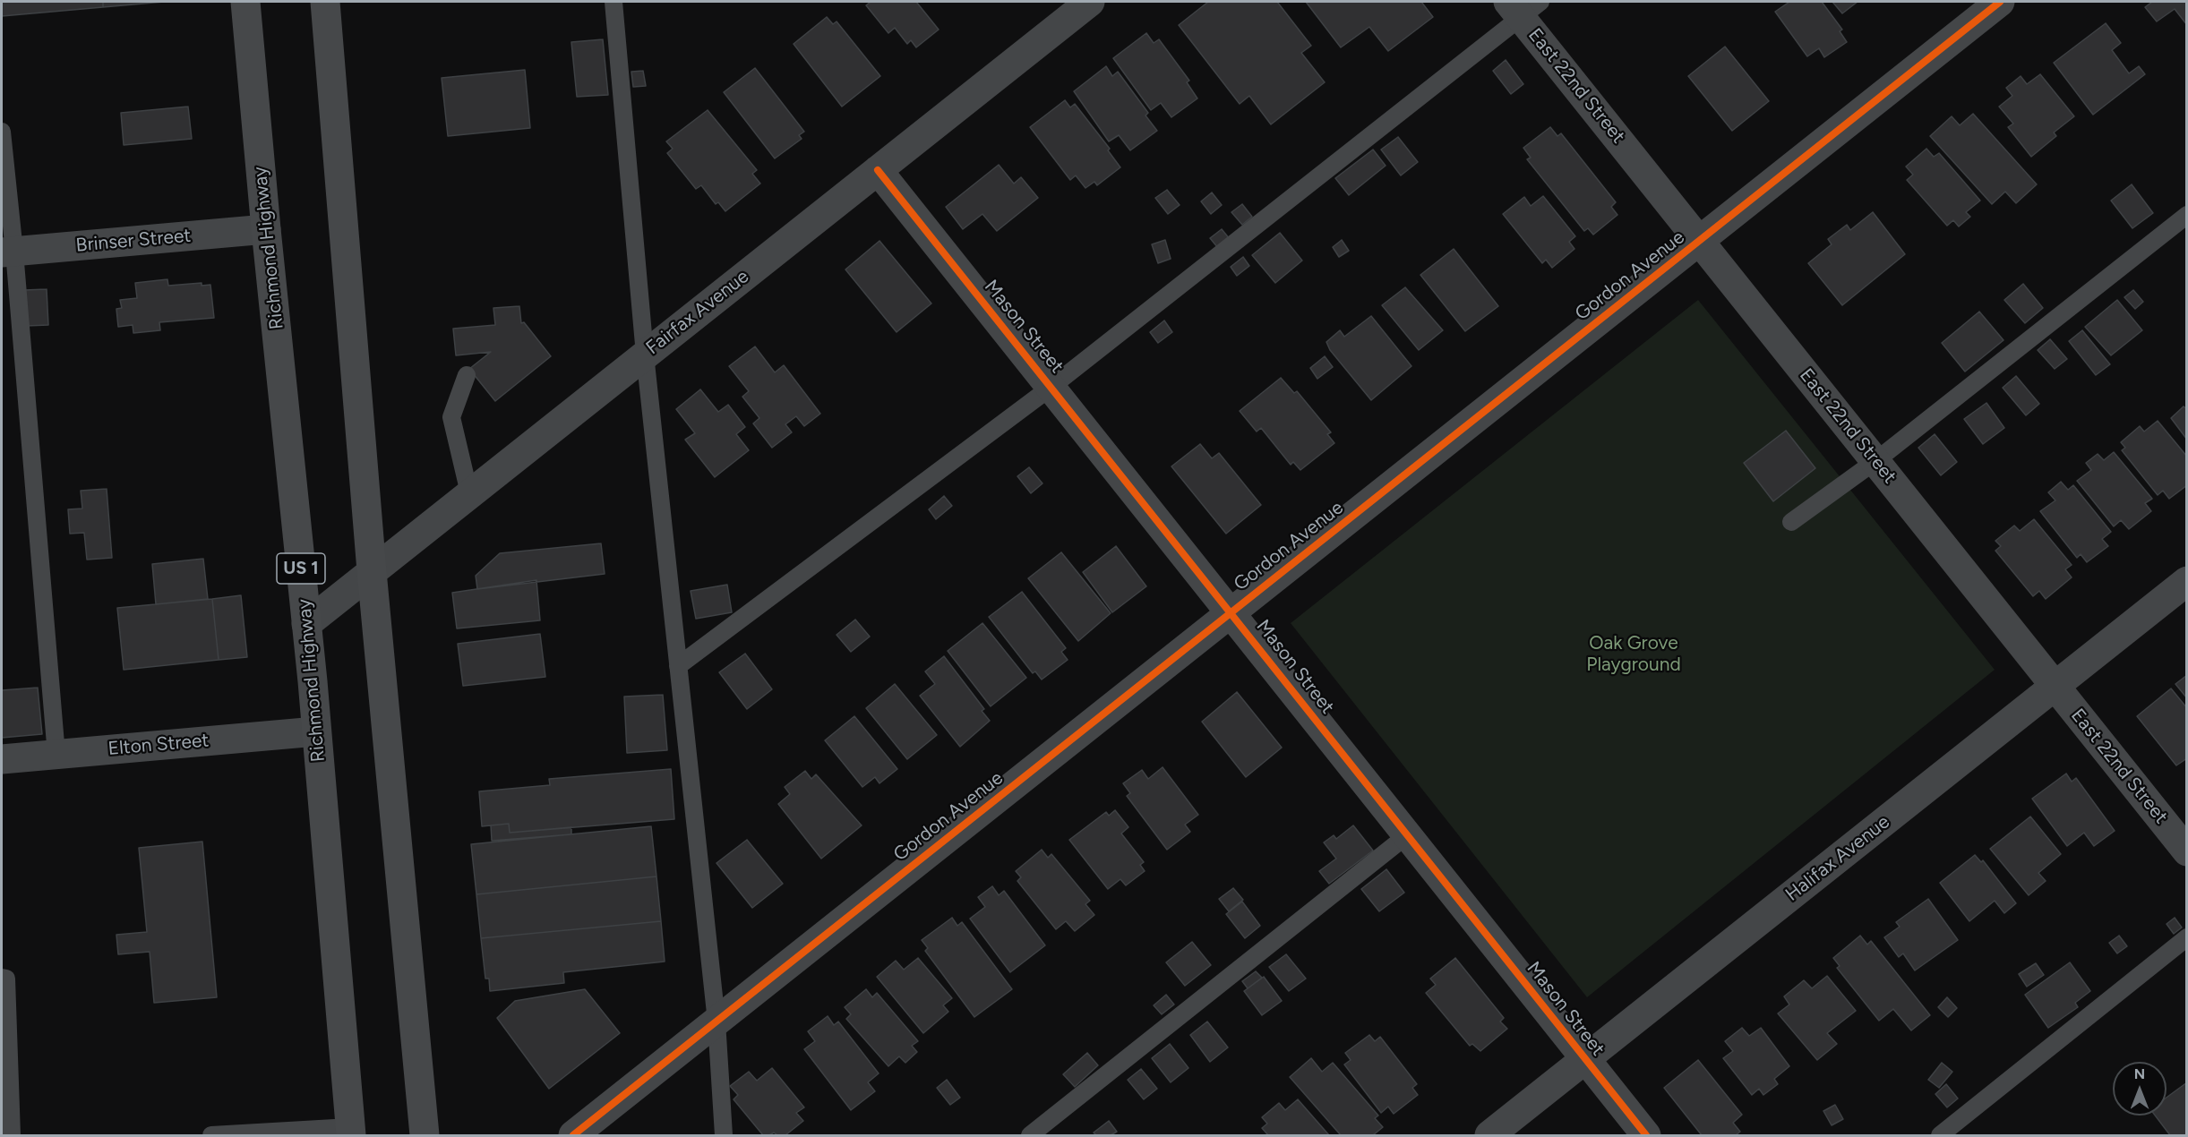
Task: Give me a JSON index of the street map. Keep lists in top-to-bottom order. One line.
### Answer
{"streets":{"main road":["Richmond Highway","US 1"],"street":["East 22nd Street","Brinser Street","Gordon Avenue","Fairfax Avenue","Mason Street","Elton Street","Halifax Avenue"]},"crossings":[["East 22nd Street","Gordon Avenue"],["East 22nd Street","Halifax Avenue"],["Brinser Street","Richmond Highway"],["Richmond Highway","Fairfax Avenue"],["Richmond Highway","Elton Street"],["Gordon Avenue","Mason Street"],["Fairfax Avenue","Mason Street"],["Mason Street","Halifax Avenue"]],"parks":["Oak Grove Playground"],"north":"top"}
